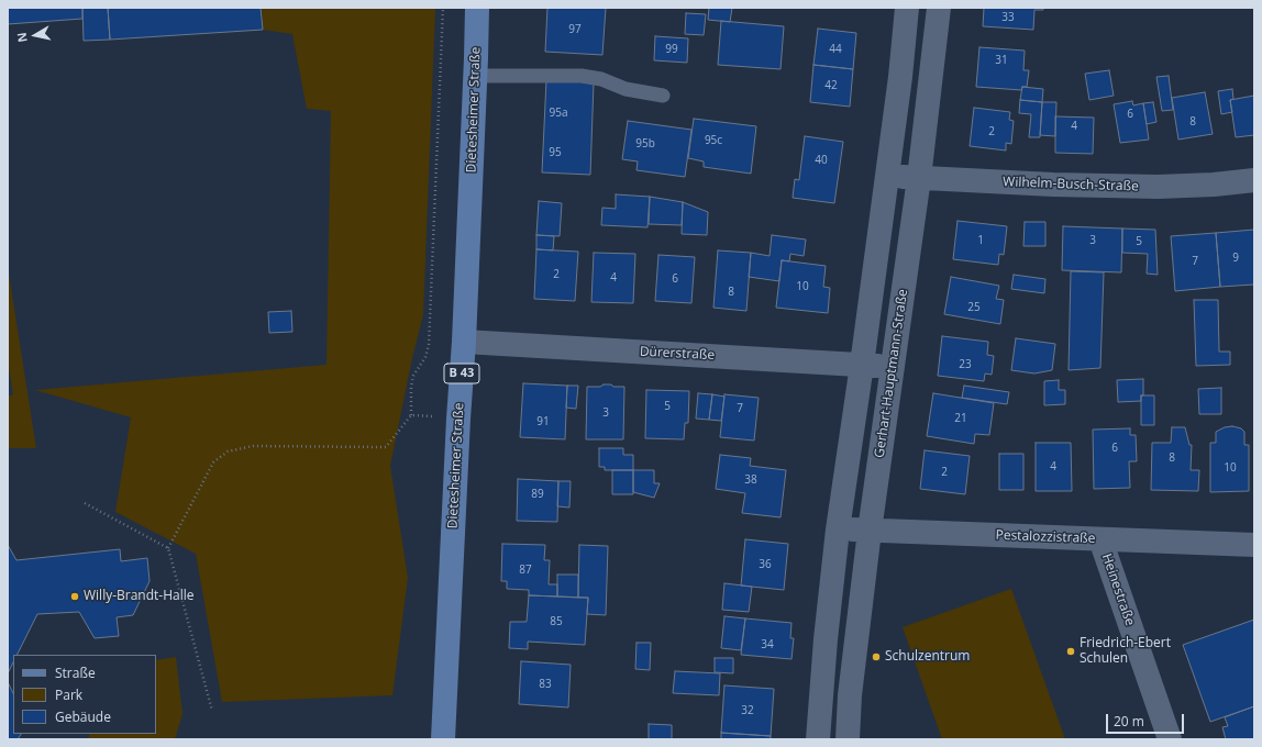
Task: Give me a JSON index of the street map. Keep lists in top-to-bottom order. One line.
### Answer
{"streets":{"main road":["Dietesheimer Straße","B 43"],"street":["Wilhelm-Busch-Straße","Dürerstraße","Gerhart-Hauptmann-Straße","Pestalozzistraße","Heinestraße"]},"crossings":[["Dietesheimer Straße","Dürerstraße"],["Wilhelm-Busch-Straße","Gerhart-Hauptmann-Straße"],["Dürerstraße","Gerhart-Hauptmann-Straße"],["Gerhart-Hauptmann-Straße","Pestalozzistraße"],["Pestalozzistraße","Heinestraße"]],"places":["Willy-Brandt-Halle","Friedrich-Ebert Schulen","Schulzentrum"],"house_numbers":["33","97","99","44","31","42","95a","6","8","4","2","95c","95b","95","40","1","3","5","9","7","2","4","6","10","8","25","23","5","7","3","21","91","6","8","4","10","2","38","89","36","87","85","34","83","32"],"legend":["Straße","Park","Gebäude"],"scale_bar":"20 m","north":"left"}
